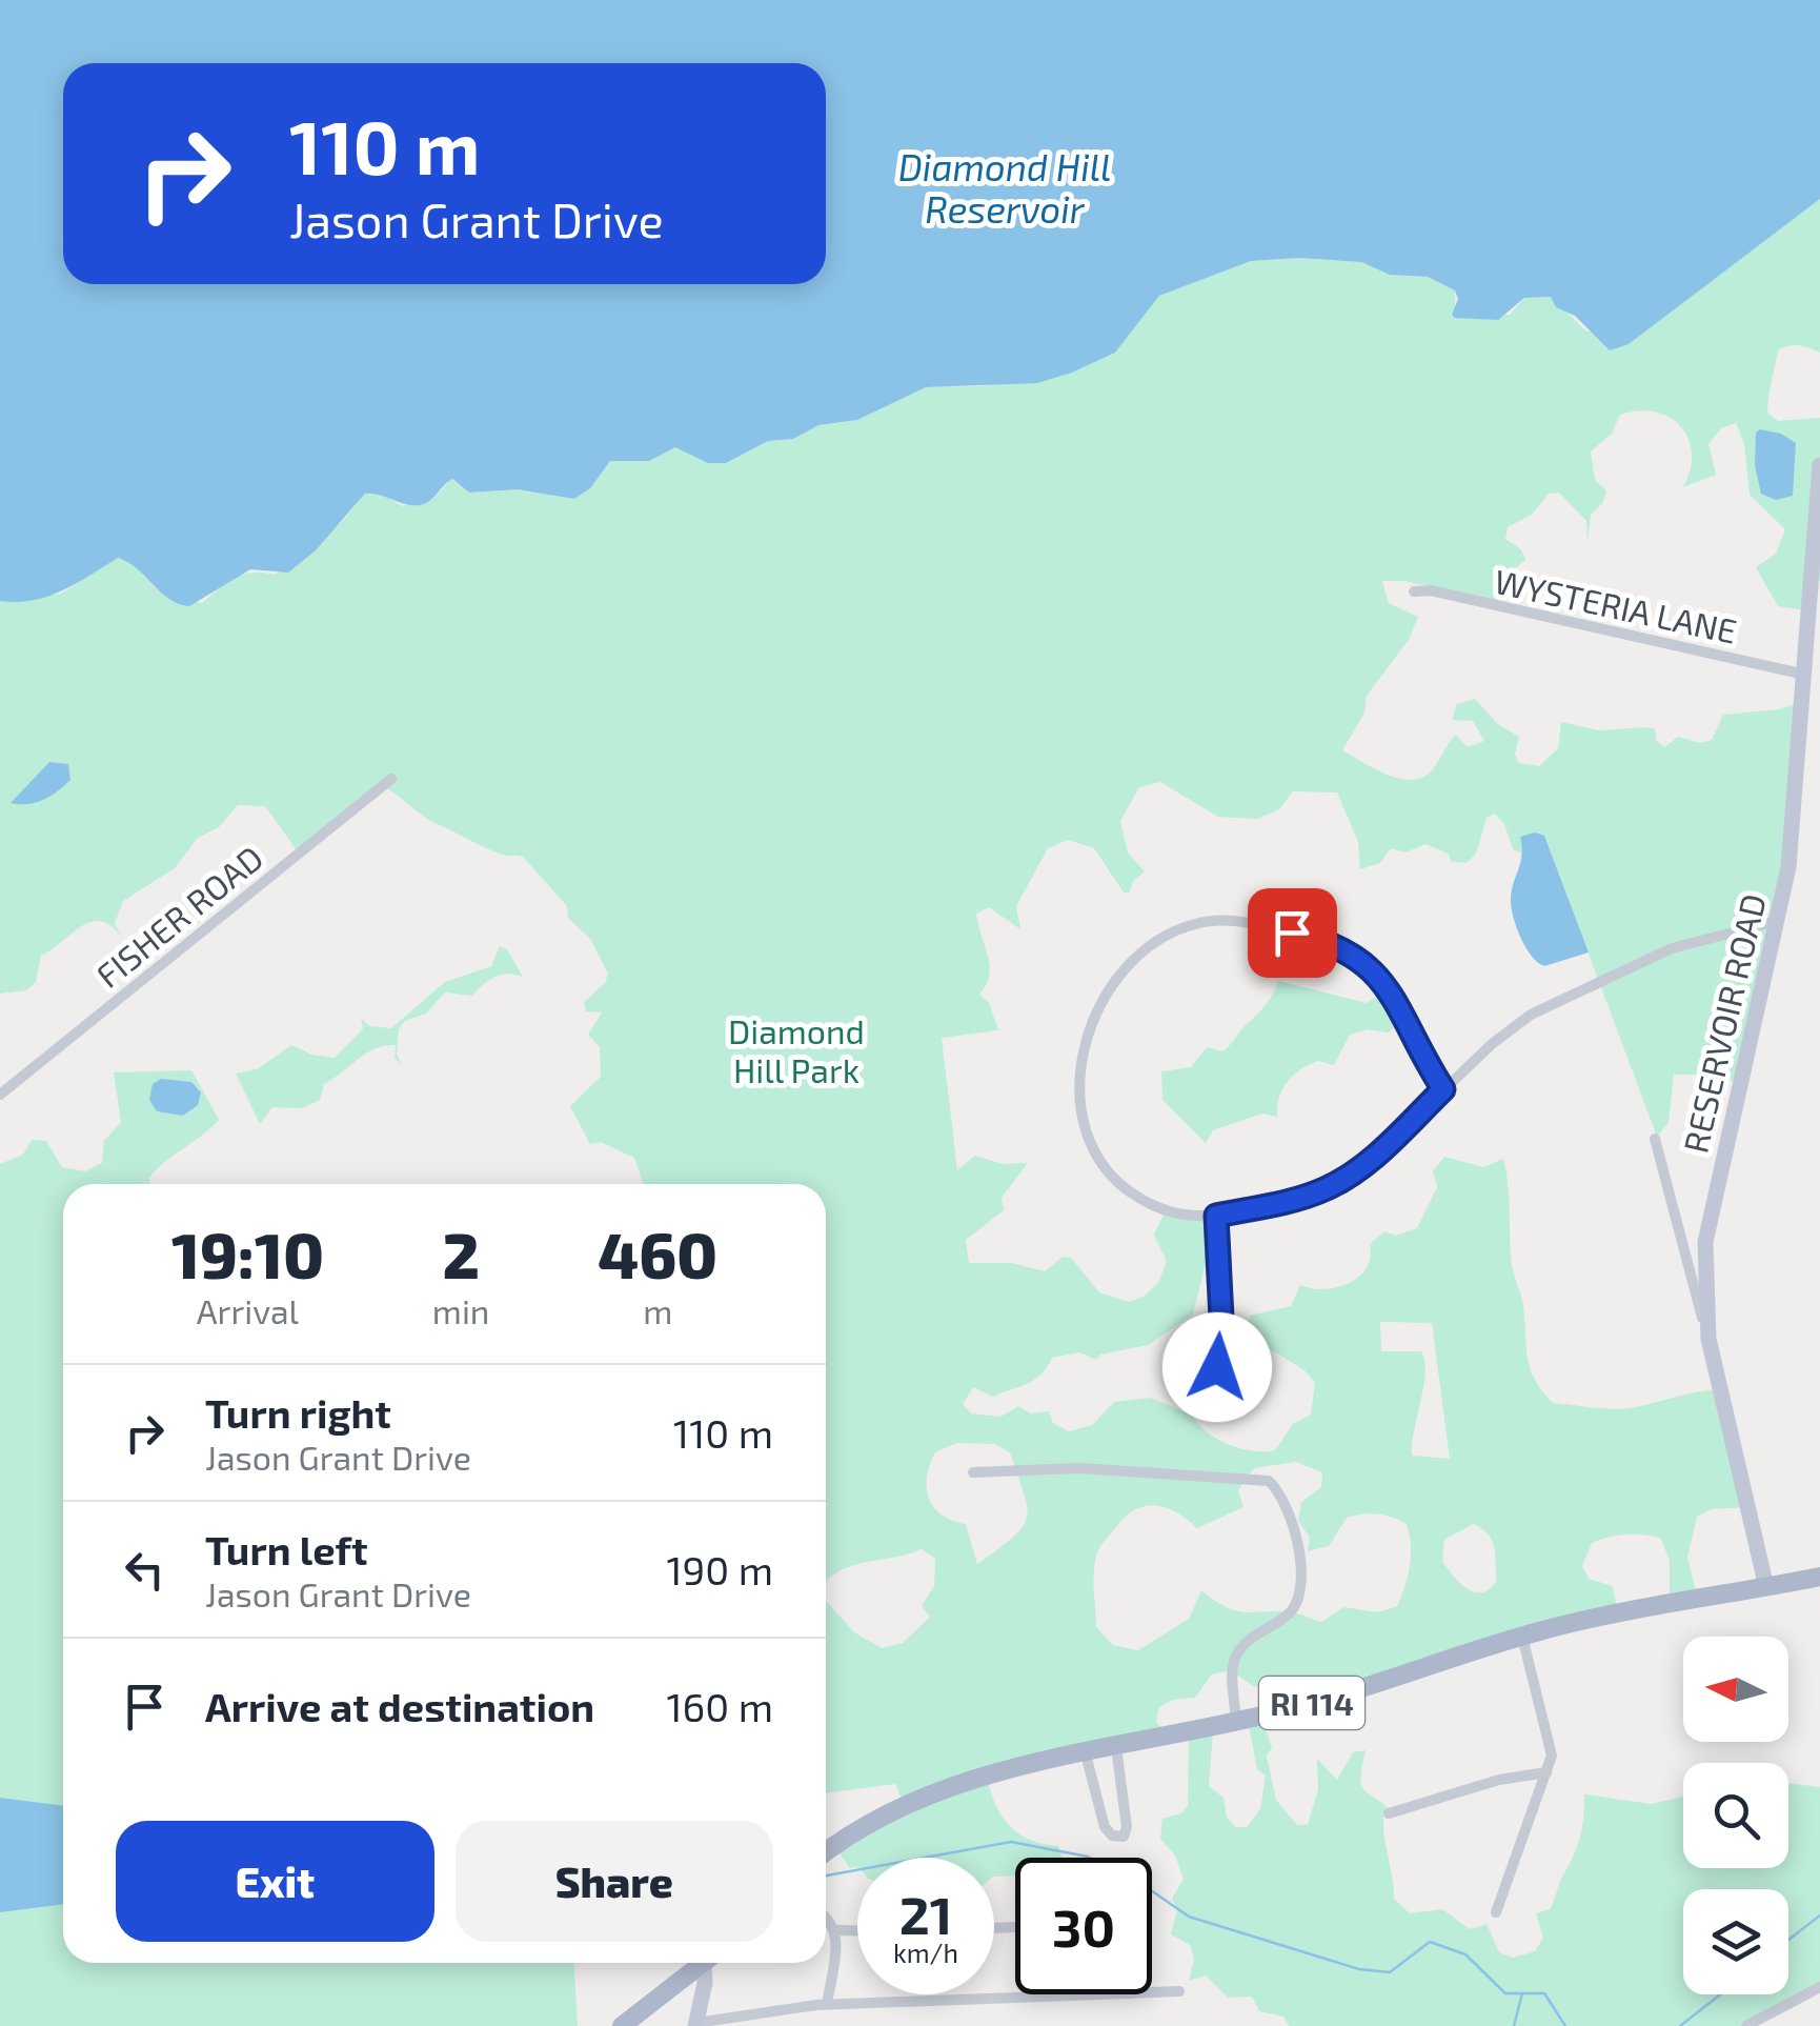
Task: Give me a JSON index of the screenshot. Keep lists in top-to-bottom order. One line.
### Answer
{"streets":{"main road":["RI 114"],"street":["WYSTERIA LANE","FISHER ROAD","RESERVOIR ROAD"]},"crossings":[["WYSTERIA LANE","RESERVOIR ROAD"],["RESERVOIR ROAD","RI 114"]],"water":["Diamond Hill Reservoir"],"parks":["Diamond Hill Park"],"north":"left","page":{"turn":["110 m","Jason Grant Drive"],"eta":["19:10","Arrival","2","min","460","m"],"list":[{"name":"Turn right","note":"Jason Grant Drive","value":"110 m"},{"name":"Turn left","note":"Jason Grant Drive","value":"190 m"},{"name":"Arrive at destination","value":"160 m"}],"buttons":["Exit","Share"],"speed":"21 km/h","limit":"30"}}
